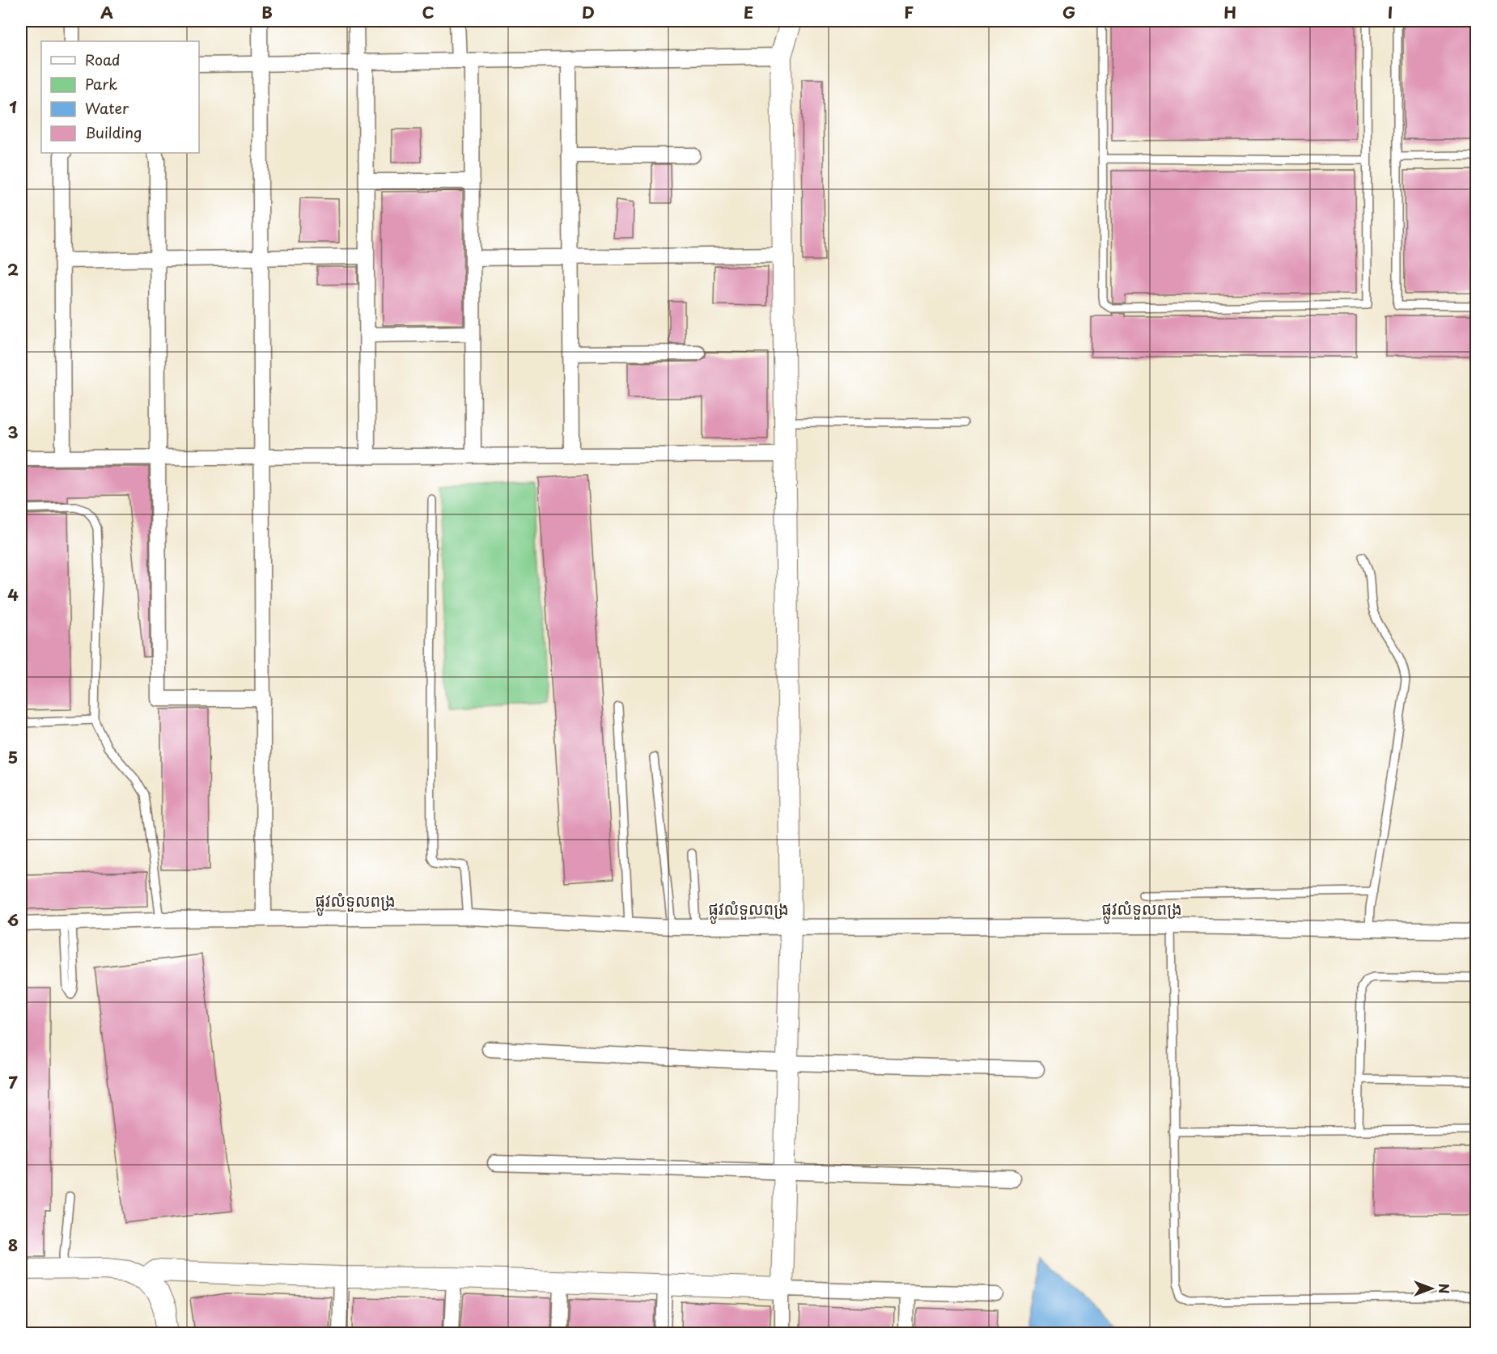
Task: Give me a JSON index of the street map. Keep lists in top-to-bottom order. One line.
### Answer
{"streets":{"street":["ផ្លូវលំទួលពង្រ"]},"legend":["Road","Park","Water","Building"],"north":"right","grid":{"columns":["A","B","C","D","E","F","G","H","I"],"rows":["1","2","3","4","5","6","7","8"]}}
